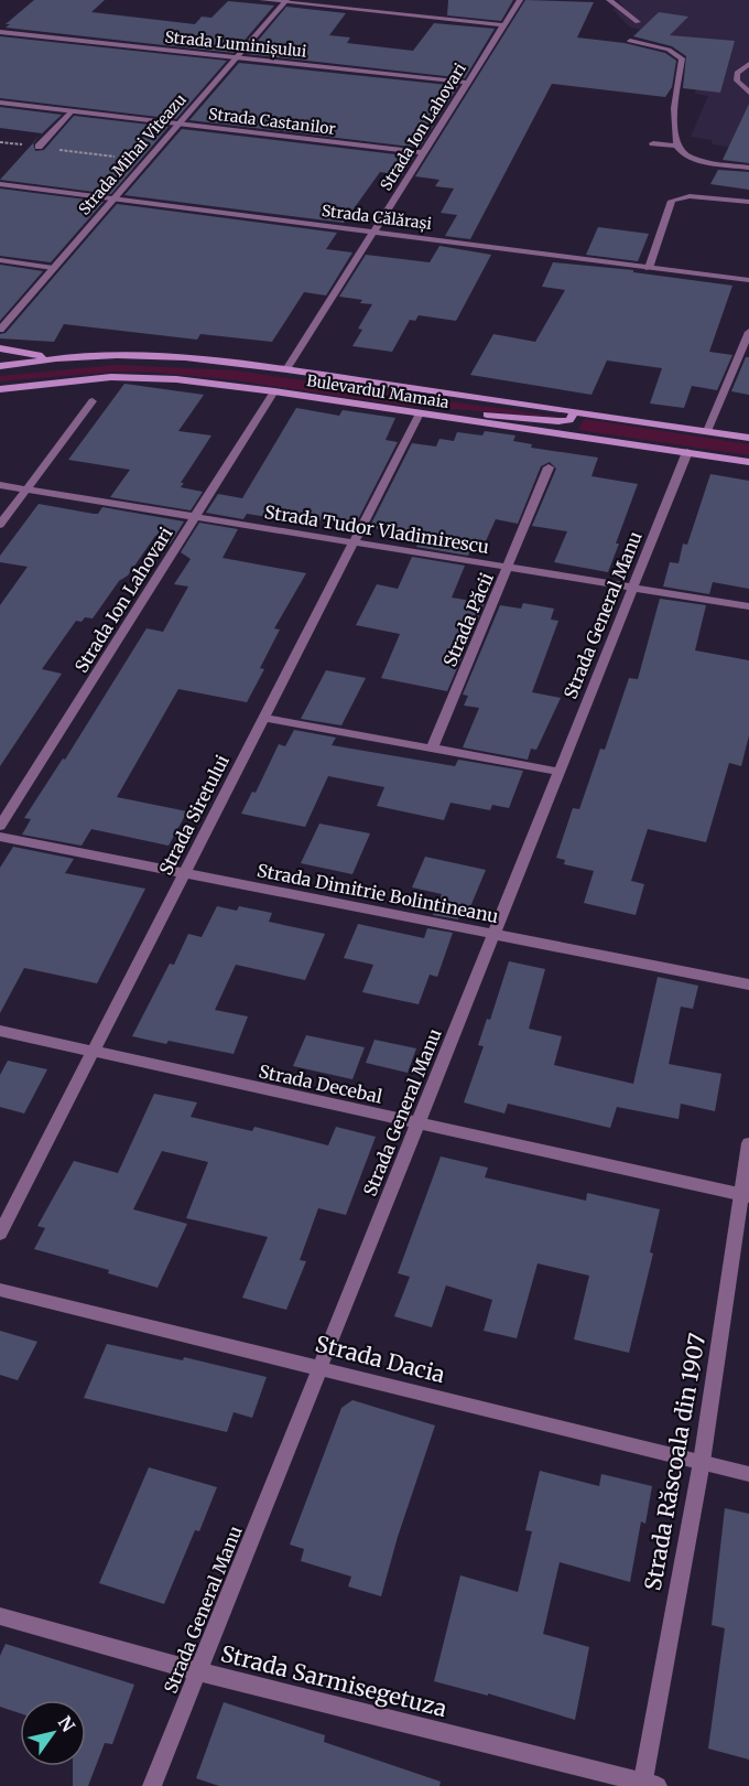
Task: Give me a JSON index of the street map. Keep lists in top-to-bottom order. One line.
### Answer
{"streets":{"main road":["Bulevardul Mamaia"],"street":["Strada Luminișului","Strada Castanilor","Strada Ion Lahovari","Strada Mihai Viteazu","Strada Călărași","Strada Tudor Vladimirescu","Strada General Manu","Strada Păcii","Strada Siretului","Strada Dimitrie Bolintineanu","Strada Decebal","Strada Dacia","Strada Răscoala din 1907","Strada Sarmisegetuza"]},"crossings":[["Strada Luminișului","Strada Ion Lahovari"],["Strada Luminișului","Strada Mihai Viteazu"],["Strada Castanilor","Strada Ion Lahovari"],["Strada Castanilor","Strada Mihai Viteazu"],["Strada Ion Lahovari","Strada Călărași"],["Strada Ion Lahovari","Bulevardul Mamaia"],["Strada Ion Lahovari","Strada Tudor Vladimirescu"],["Strada Mihai Viteazu","Strada Călărași"],["Bulevardul Mamaia","Strada General Manu"],["Bulevardul Mamaia","Strada Siretului"],["Strada Tudor Vladimirescu","Strada General Manu"],["Strada Tudor Vladimirescu","Strada Păcii"],["Strada Tudor Vladimirescu","Strada Siretului"],["Strada General Manu","Strada Dimitrie Bolintineanu"],["Strada General Manu","Strada Decebal"],["Strada General Manu","Strada Dacia"],["Strada General Manu","Strada Sarmisegetuza"],["Strada Siretului","Strada Dimitrie Bolintineanu"],["Strada Siretului","Strada Decebal"],["Strada Decebal","Strada Răscoala din 1907"],["Strada Dacia","Strada Răscoala din 1907"],["Strada Răscoala din 1907","Strada Sarmisegetuza"]],"north":"top right"}
